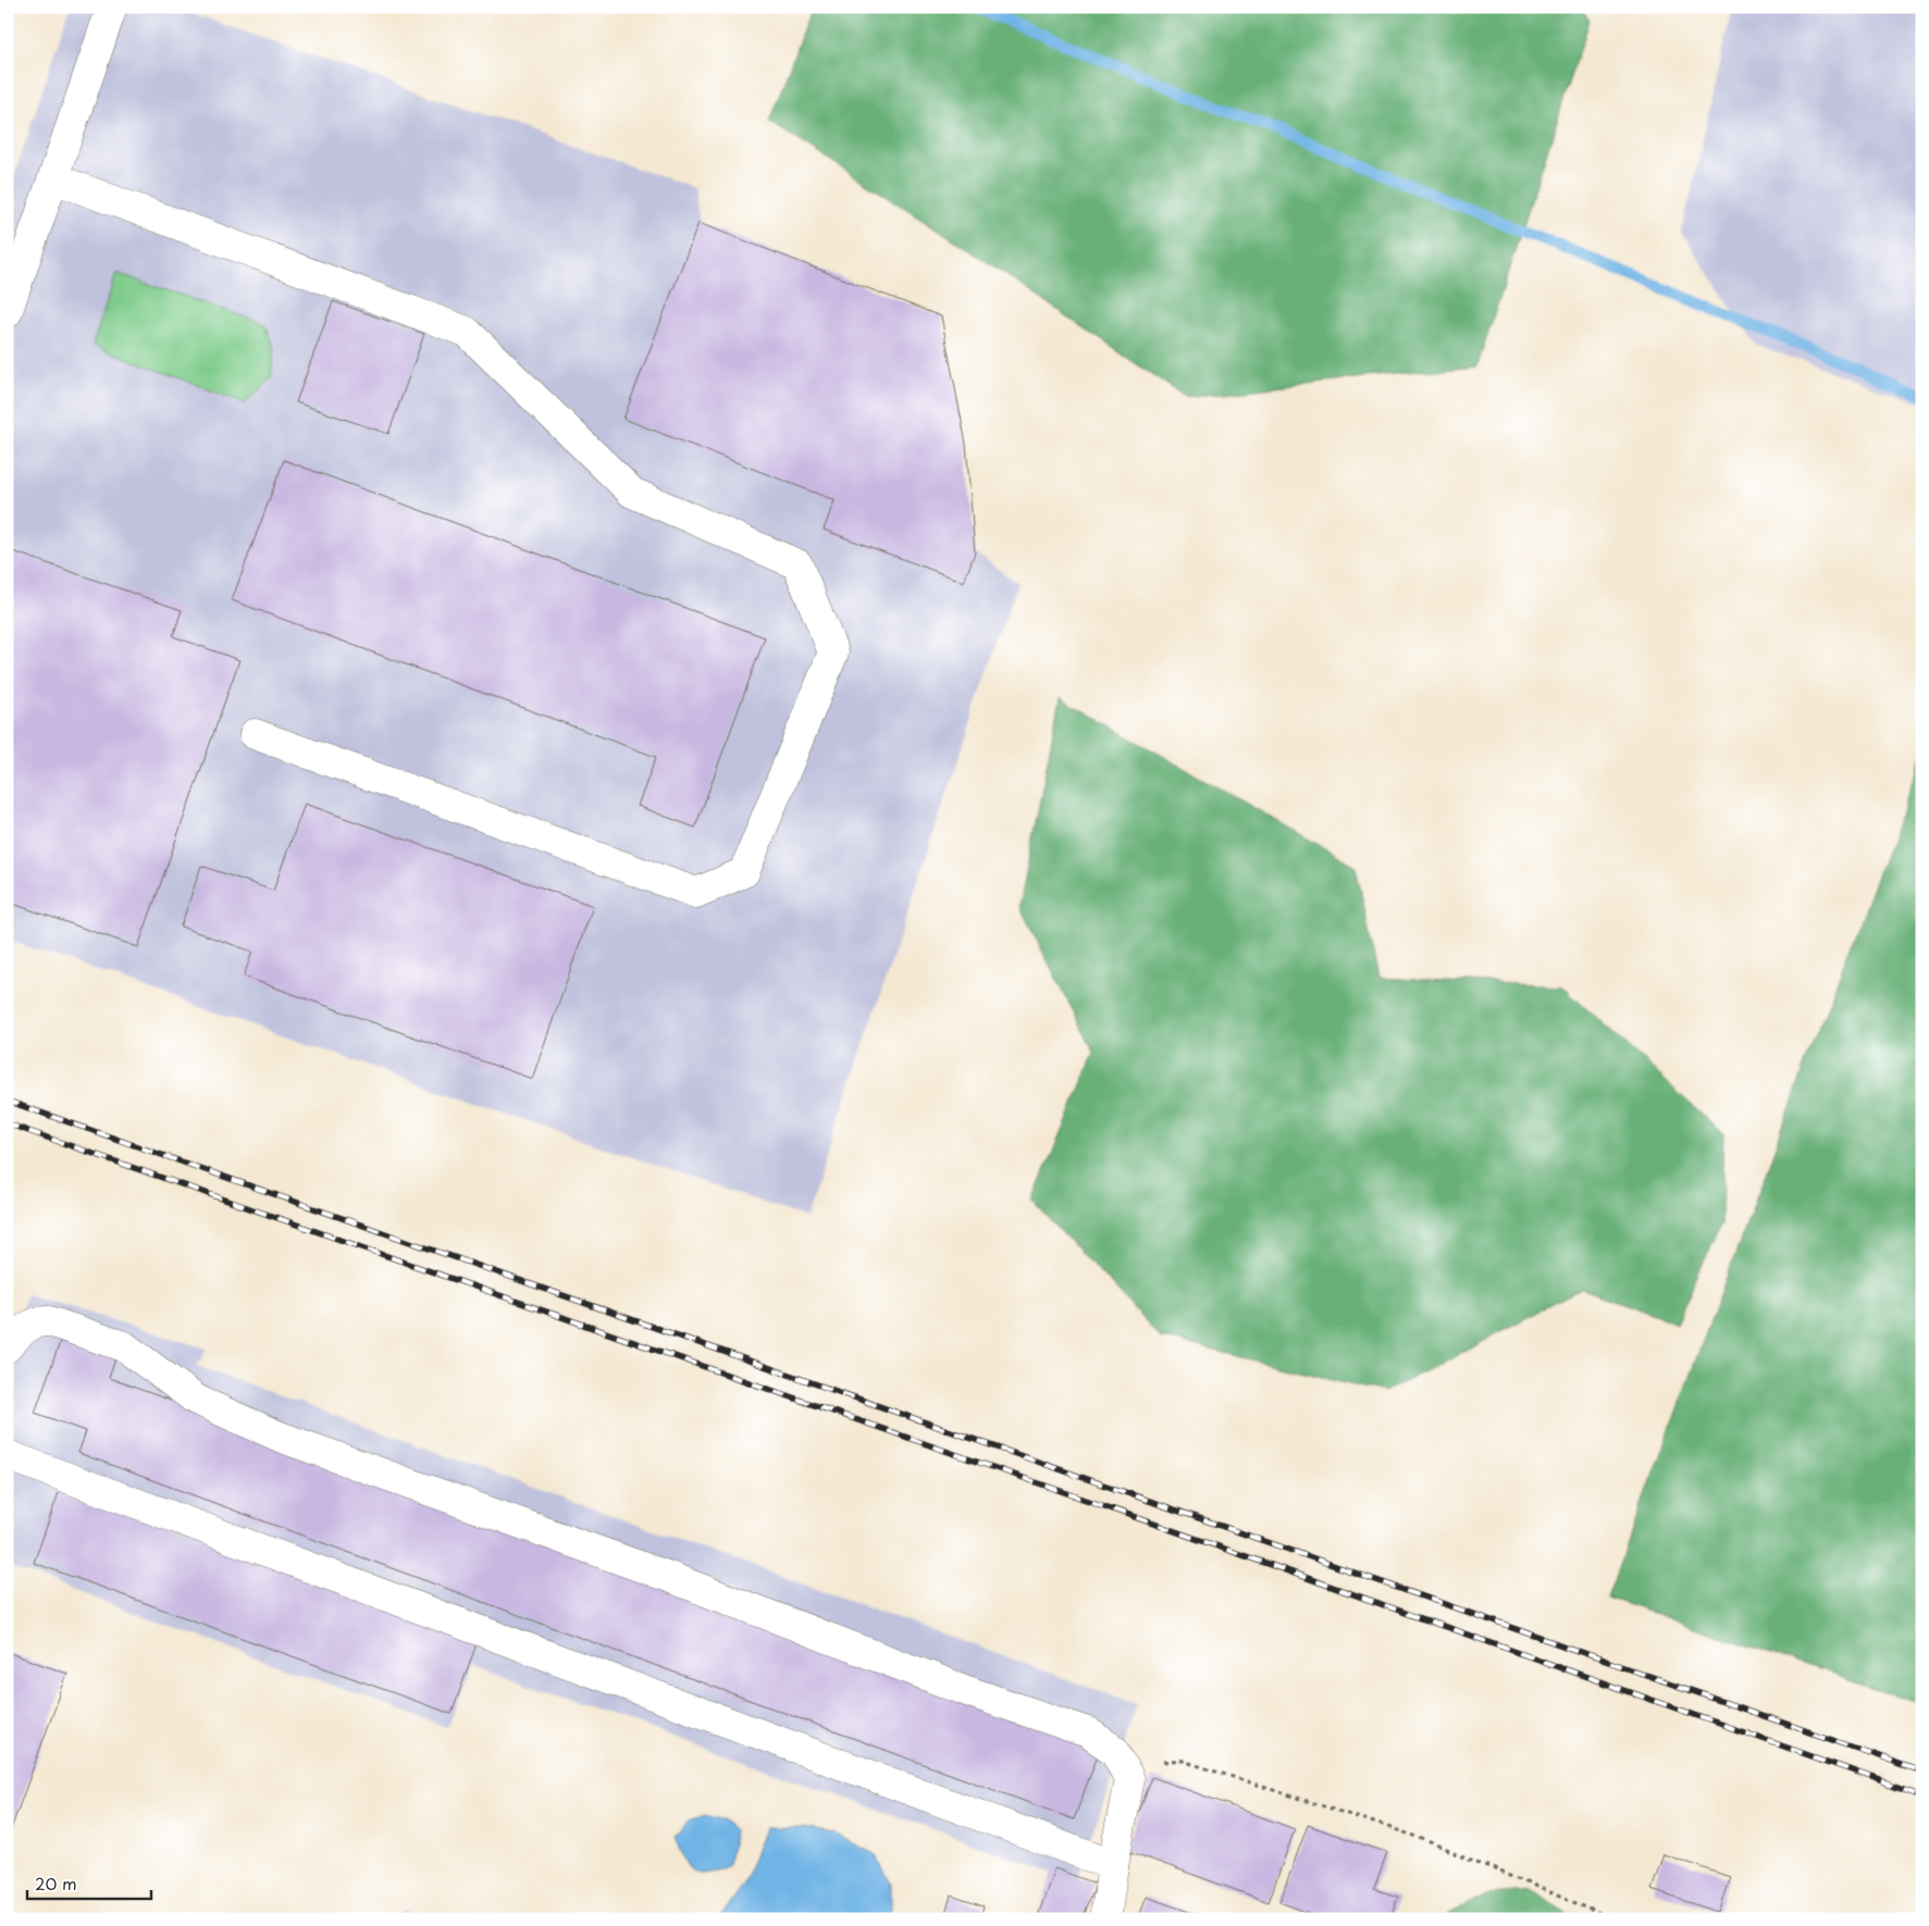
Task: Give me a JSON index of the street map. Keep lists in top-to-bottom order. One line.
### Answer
{"scale_bar":"20 m"}
